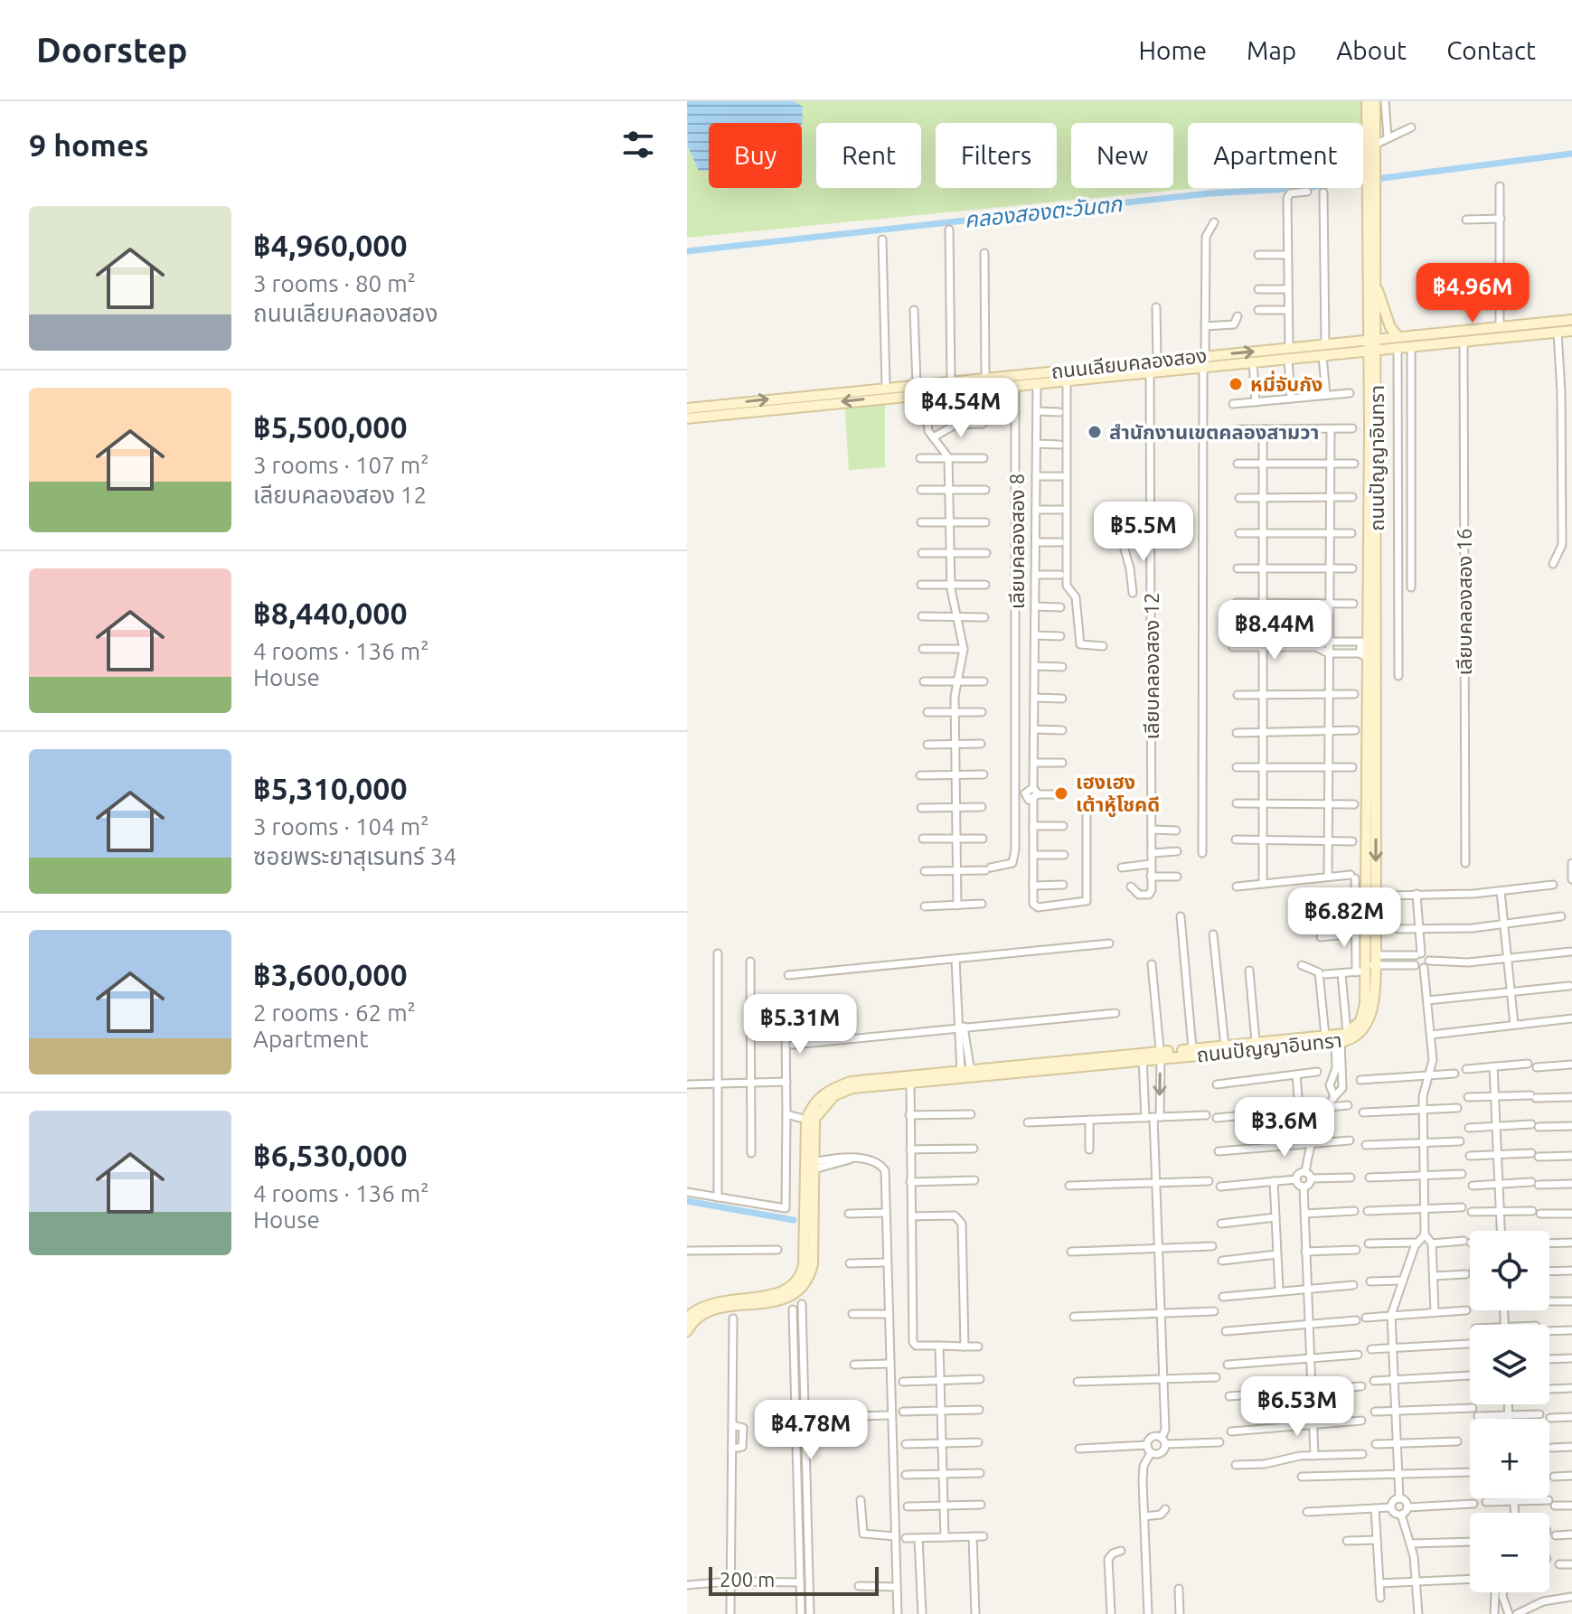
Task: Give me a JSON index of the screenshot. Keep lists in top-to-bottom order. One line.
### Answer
{"streets":{"street":["ถนนเลียบคลองสอง","ถนนปัญญาอินทรา","เลียบคลองสอง 8","เลียบคลองสอง 16","เลียบคลองสอง 12"]},"crossings":[["ถนนเลียบคลองสอง","ถนนปัญญาอินทรา"],["ถนนเลียบคลองสอง","เลียบคลองสอง 8"],["ถนนเลียบคลองสอง","เลียบคลองสอง 16"],["ถนนเลียบคลองสอง","เลียบคลองสอง 12"]],"water":["คลองสองตะวันตก"],"places":["หมี่จับกัง","สำนักงานเขตคลองสามวา","เฮงเฮง เต้าหู้โชคดี"],"scale_bar":"200 m","page":{"header":"Doorstep","nav":["Home","Map","About","Contact"],"heading":"9 homes","chip":["Buy","Rent","Filters","New","Apartment"],"list":[{"name":"฿4,960,000","note":"3 rooms · 80 m² · ถนนเลียบคลองสอง"},{"name":"฿5,500,000","note":"3 rooms · 107 m² · เลียบคลองสอง 12"},{"name":"฿8,440,000","note":"4 rooms · 136 m² · House"},{"name":"฿5,310,000","note":"3 rooms · 104 m² · ซอยพระยาสุเรนทร์ 34"},{"name":"฿3,600,000","note":"2 rooms · 62 m² · Apartment"},{"name":"฿6,530,000","note":"4 rooms · 136 m² · House"}],"price":["฿4.96M","฿4.54M","฿5.5M","฿8.44M","฿6.82M","฿5.31M","฿3.6M","฿6.53M","฿4.78M"],"map_buttons":["+","−"],"scale":"200 m"}}
